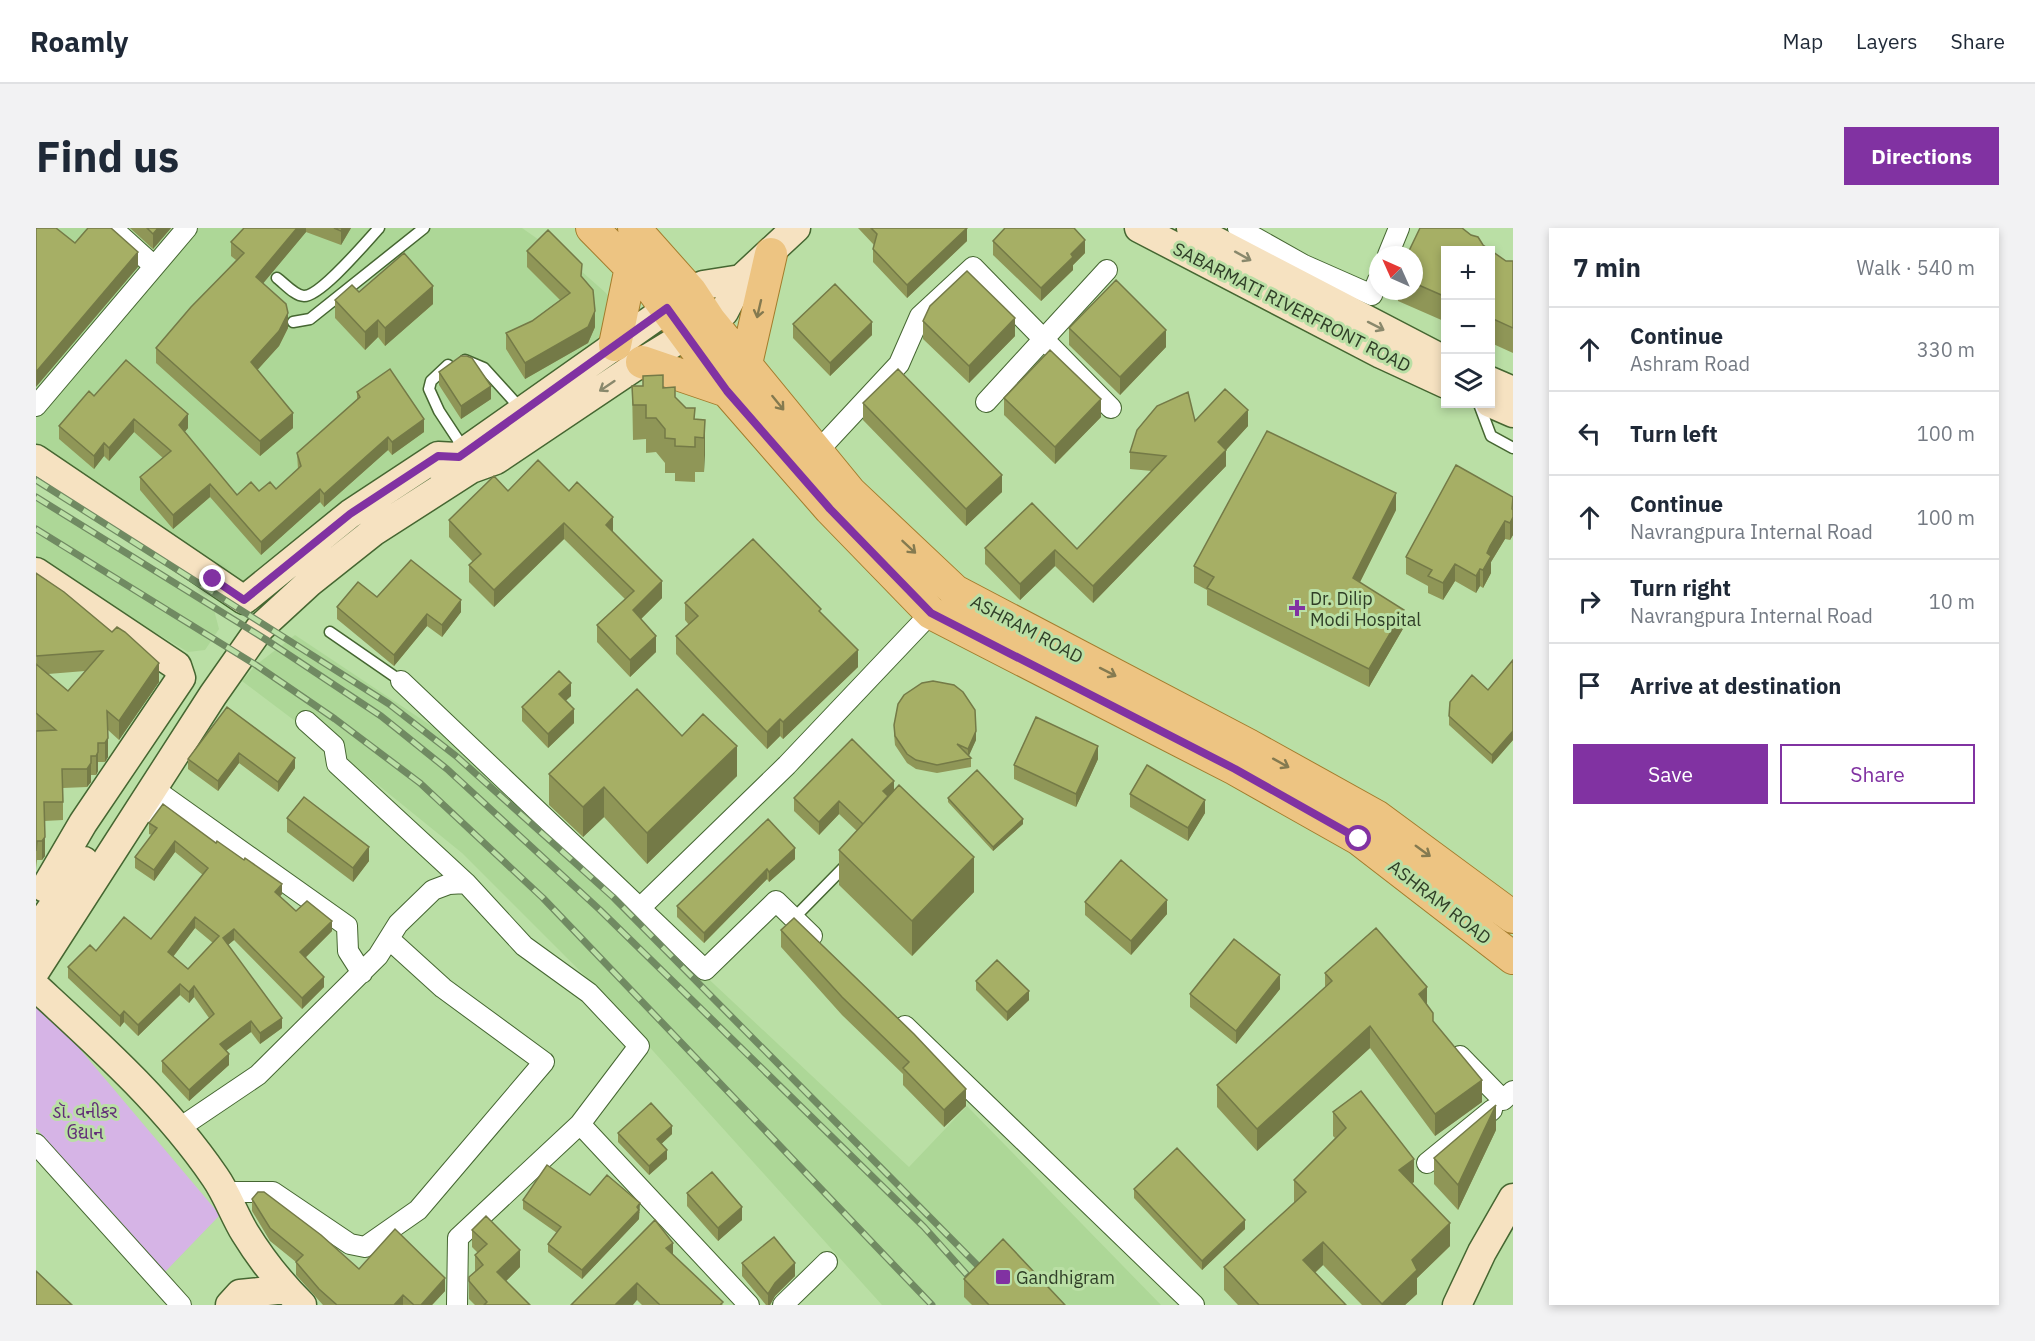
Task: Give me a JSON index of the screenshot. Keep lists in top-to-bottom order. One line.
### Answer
{"streets":{"main road":["ASHRAM ROAD"],"street":["SABARMATI RIVERFRONT ROAD"]},"parks":["ડૉ. વનીકર ઉદ્યાન"],"places":{"health":["Dr. Dilip Modi Hospital"],"transit":["Gandhigram"]},"north":"top left","page":{"header":"Roamly","nav":["Map","Layers","Share"],"buttons":["Directions",["Save","Share"]],"title":"Find us","heading":["7 min","Walk · 540 m"],"map_buttons":["+","−"],"list":[["Continue","Ashram Road","330 m"],["Turn left","100 m"],["Continue","Navrangpura Internal Road","100 m"],["Turn right","Navrangpura Internal Road","10 m"],"Arrive at destination"]}}
